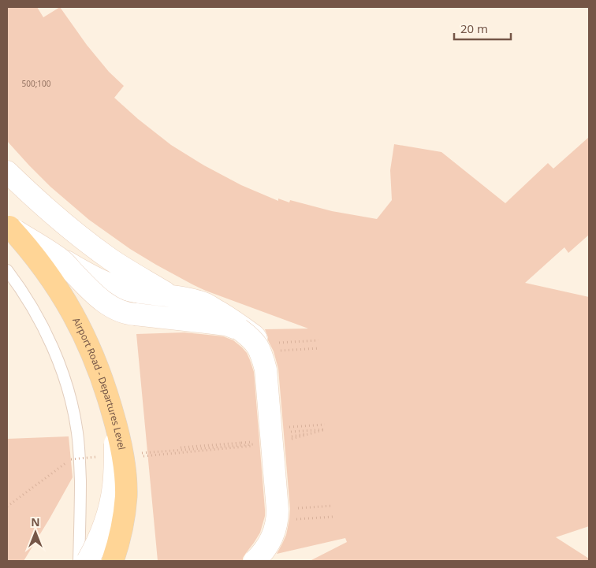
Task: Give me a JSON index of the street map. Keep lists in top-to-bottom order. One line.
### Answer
{"streets":{"main road":["Airport Road - Departures Level"]},"house_numbers":["500;100"],"scale_bar":"20 m","north":"top"}
